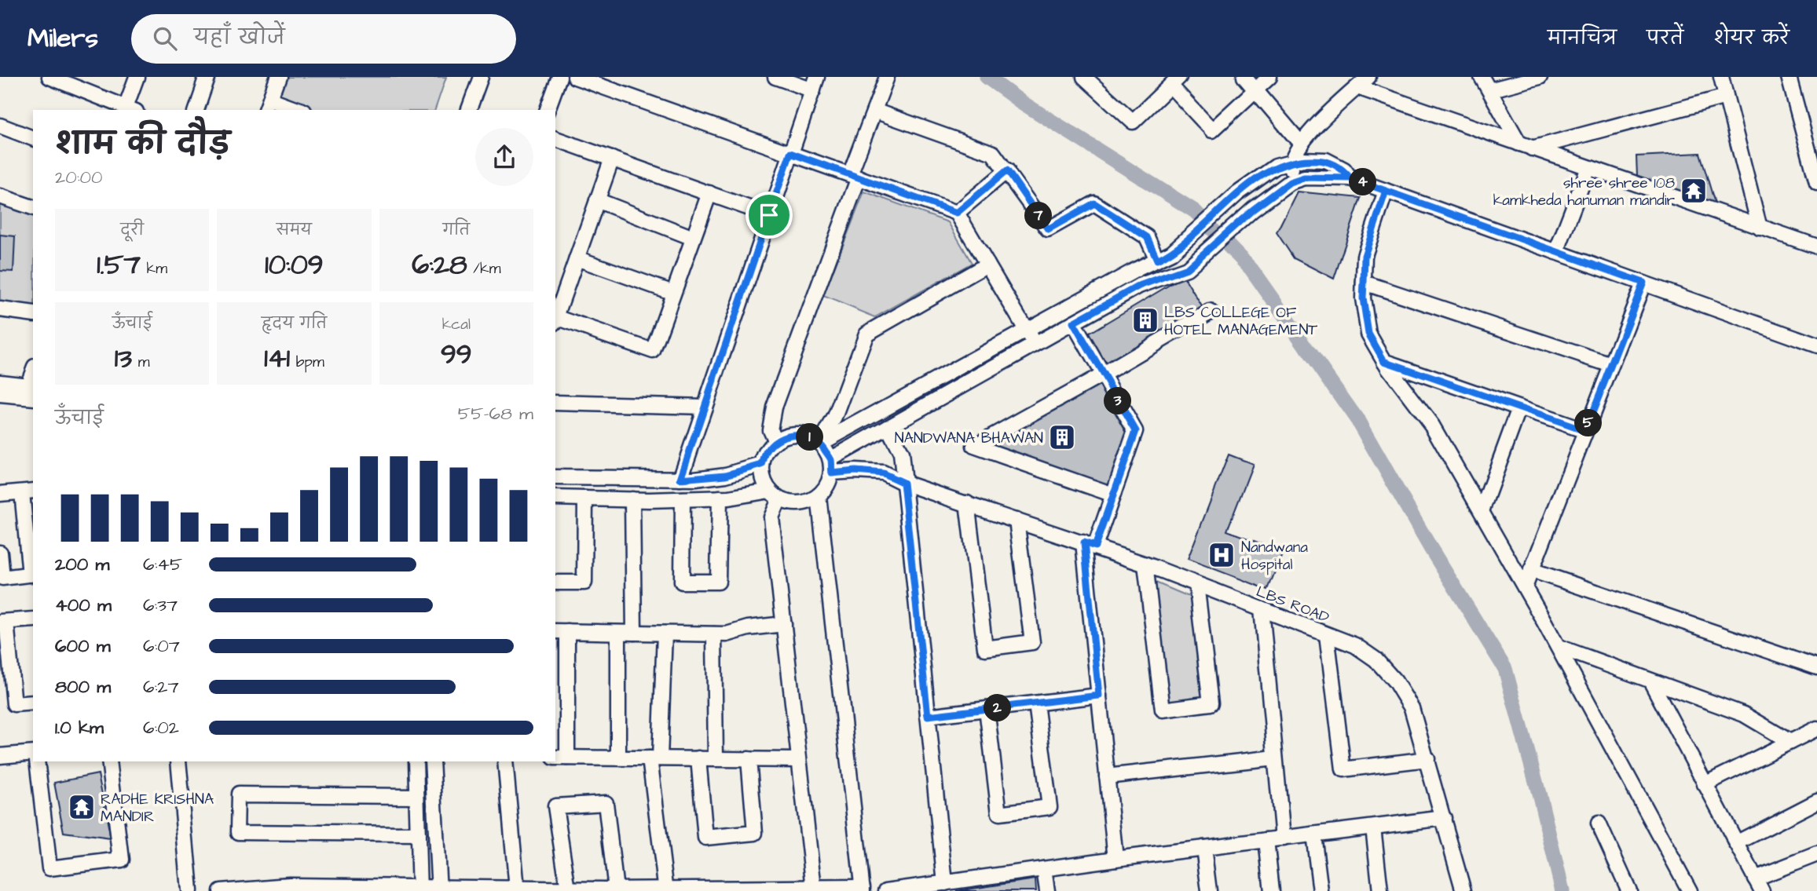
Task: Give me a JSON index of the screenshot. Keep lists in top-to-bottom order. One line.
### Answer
{"streets":{"street":["LBS ROAD"]},"places":{"temple":["shree shree 108 kamkheda hanuman mandir","RADHE KRISHNA MANDIR"],"building":["LBS COLLEGE OF HOTEL MANAGEMENT","NANDWANA BHAWAN"],"hospital":["Nandwana Hospital"]},"page":{"header":"Milers","search":"यहाँ खोजें","nav":["मानचित्र","परतें","शेयर करें"],"heading":["शाम की दौड़","20:00"],"pins":["4","7","3","5","1","2"],"stats":[["दूरी","1.57 km"],["समय","10:09"],["गति","6:28 /km"],["ऊँचाई","13 m"],["हृदय गति","141 bpm"],["kcal","99"]],"chart":["ऊँचाई","55–68 m"],"list":[{"name":"200 m","note":"6:45"},{"name":"400 m","note":"6:37"},{"name":"600 m","note":"6:07"},{"name":"800 m","note":"6:27"},{"name":"1.0 km","note":"6:02"}]}}
